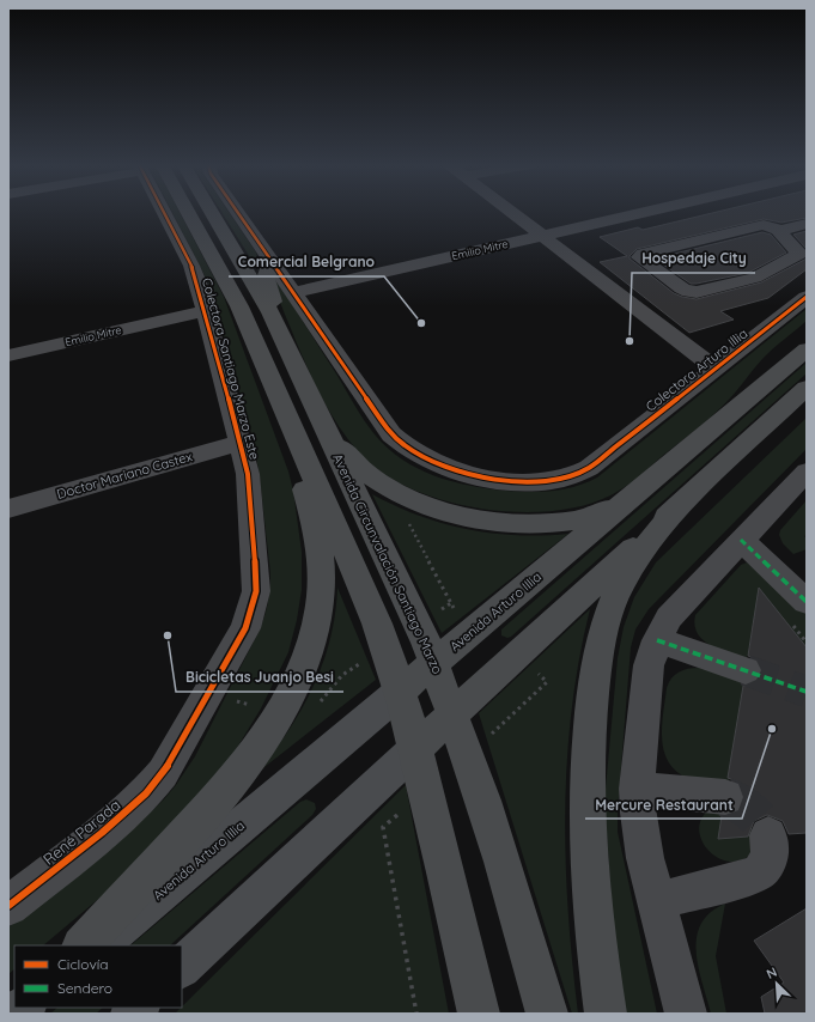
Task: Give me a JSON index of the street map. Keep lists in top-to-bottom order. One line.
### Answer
{"streets":{"highway":["Avenida Circunvalación Santiago Marzo","Avenida Arturo Illia"],"street":["Emilio Mitre","Colectora Santiago Marzo Este","Colectora Arturo Illia","Doctor Mariano Castex","René Parada"]},"crossings":[["Emilio Mitre","Colectora Santiago Marzo Este"],["Emilio Mitre","Colectora Arturo Illia"],["Colectora Santiago Marzo Este","Doctor Mariano Castex"],["Colectora Santiago Marzo Este","René Parada"],["Avenida Circunvalación Santiago Marzo","Avenida Arturo Illia"]],"places":["Comercial Belgrano","Hospedaje City","Bicicletas Juanjo Besi","Mercure Restaurant"],"legend":["Ciclovía","Sendero"],"north":"top left"}
